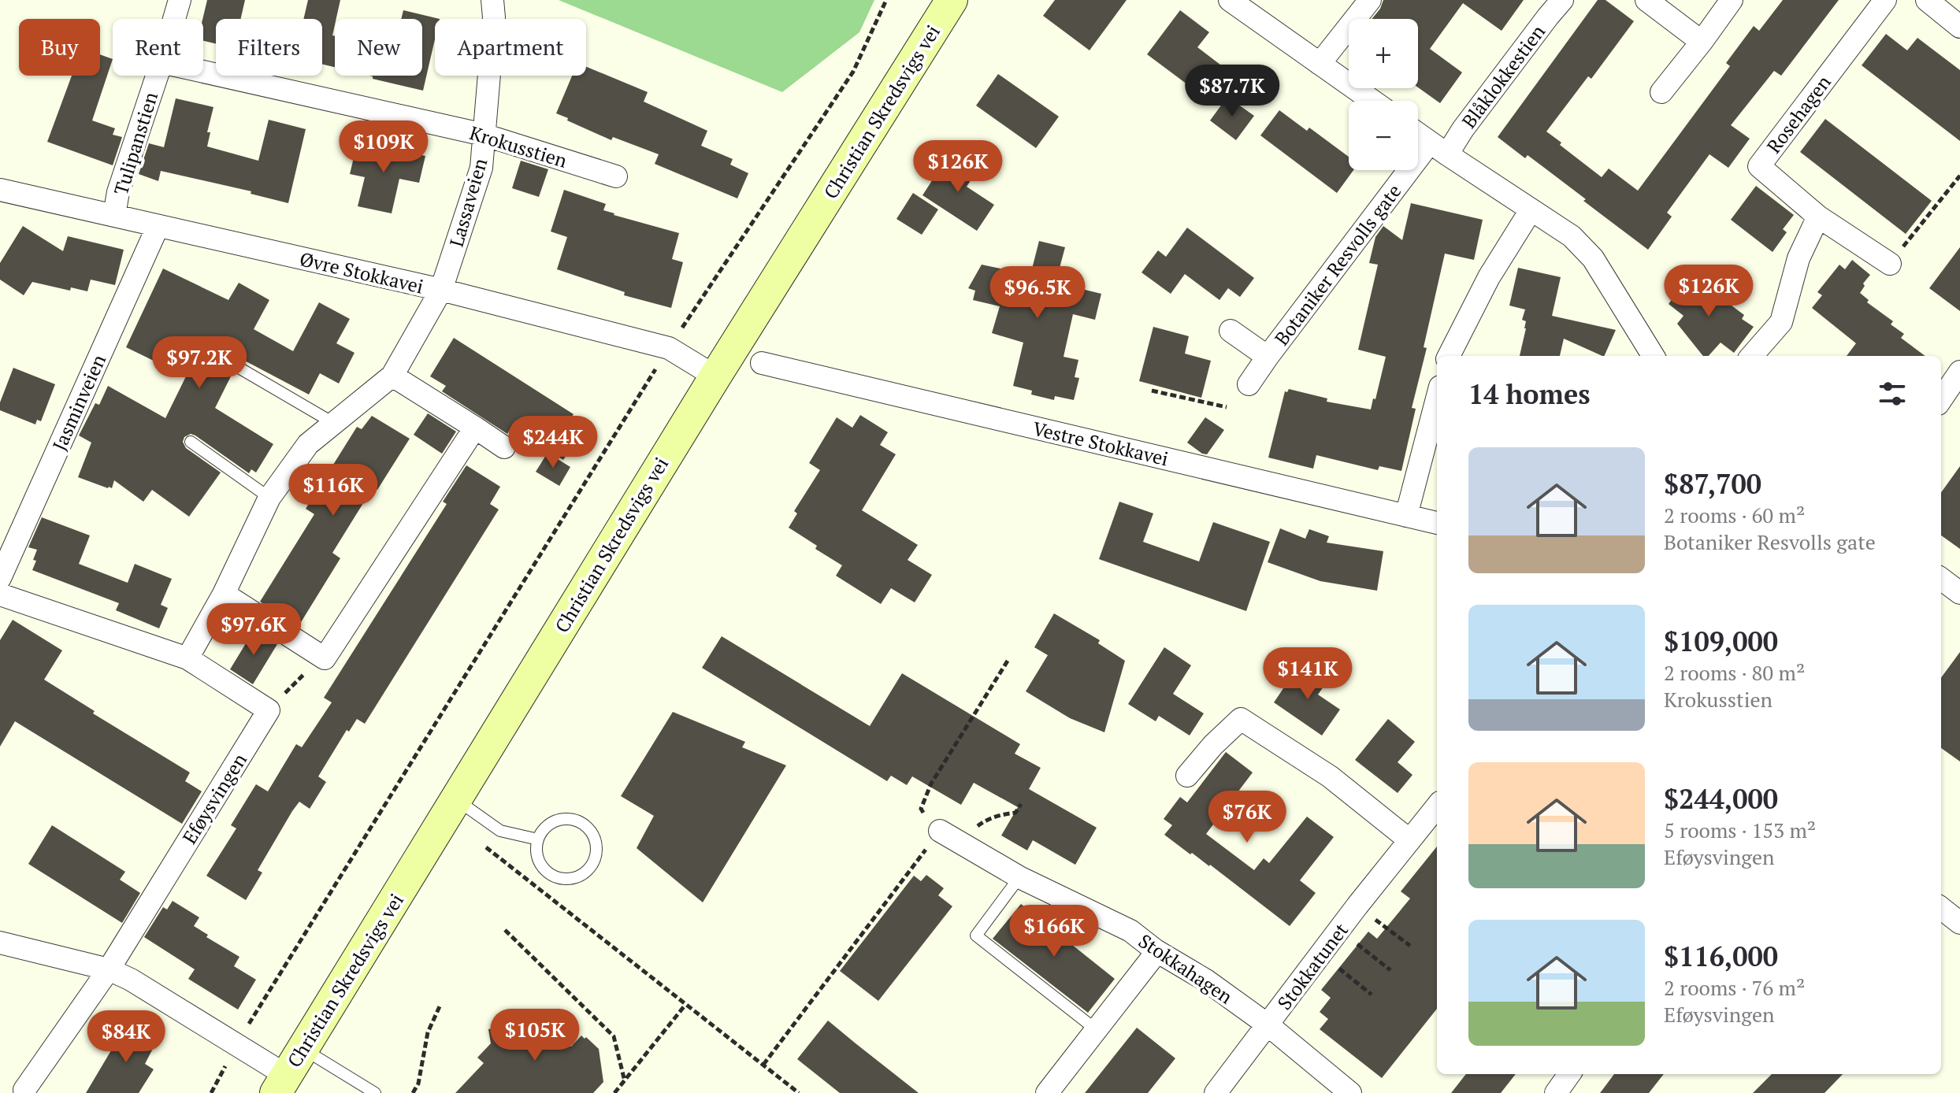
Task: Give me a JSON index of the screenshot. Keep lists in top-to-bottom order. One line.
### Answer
{"streets":{"main road":["Christian Skredsvigs vei"],"street":["Blåklokkestien","Rosehagen","Tulipanstien","Krokusstien","Lassaveien","Botaniker Resvolls gate","Øvre Stokkavei","Jasminveien","Vestre Stokkavei","Eføysvingen","Stokkatunet","Stokkahagen"]},"crossings":[["Blåklokkestien","Botaniker Resvolls gate"],["Christian Skredsvigs vei","Øvre Stokkavei"],["Tulipanstien","Øvre Stokkavei"],["Krokusstien","Lassaveien"],["Lassaveien","Øvre Stokkavei"],["Øvre Stokkavei","Jasminveien"],["Stokkatunet","Stokkahagen"]],"page":{"map_buttons":["+","−"],"chip":["Buy","Rent","Filters","New","Apartment"],"price":["$87.7K","$109K","$126K","$126K","$96.5K","$97.2K","$244K","$116K","$97.6K","$141K","$76K","$166K","$105K","$84K"],"heading":"14 homes","list":[{"name":"$87,700","note":"2 rooms · 60 m² · Botaniker Resvolls gate"},{"name":"$109,000","note":"2 rooms · 80 m² · Krokusstien"},{"name":"$244,000","note":"5 rooms · 153 m² · Eføysvingen"},{"name":"$116,000","note":"2 rooms · 76 m² · Eføysvingen"}]}}
